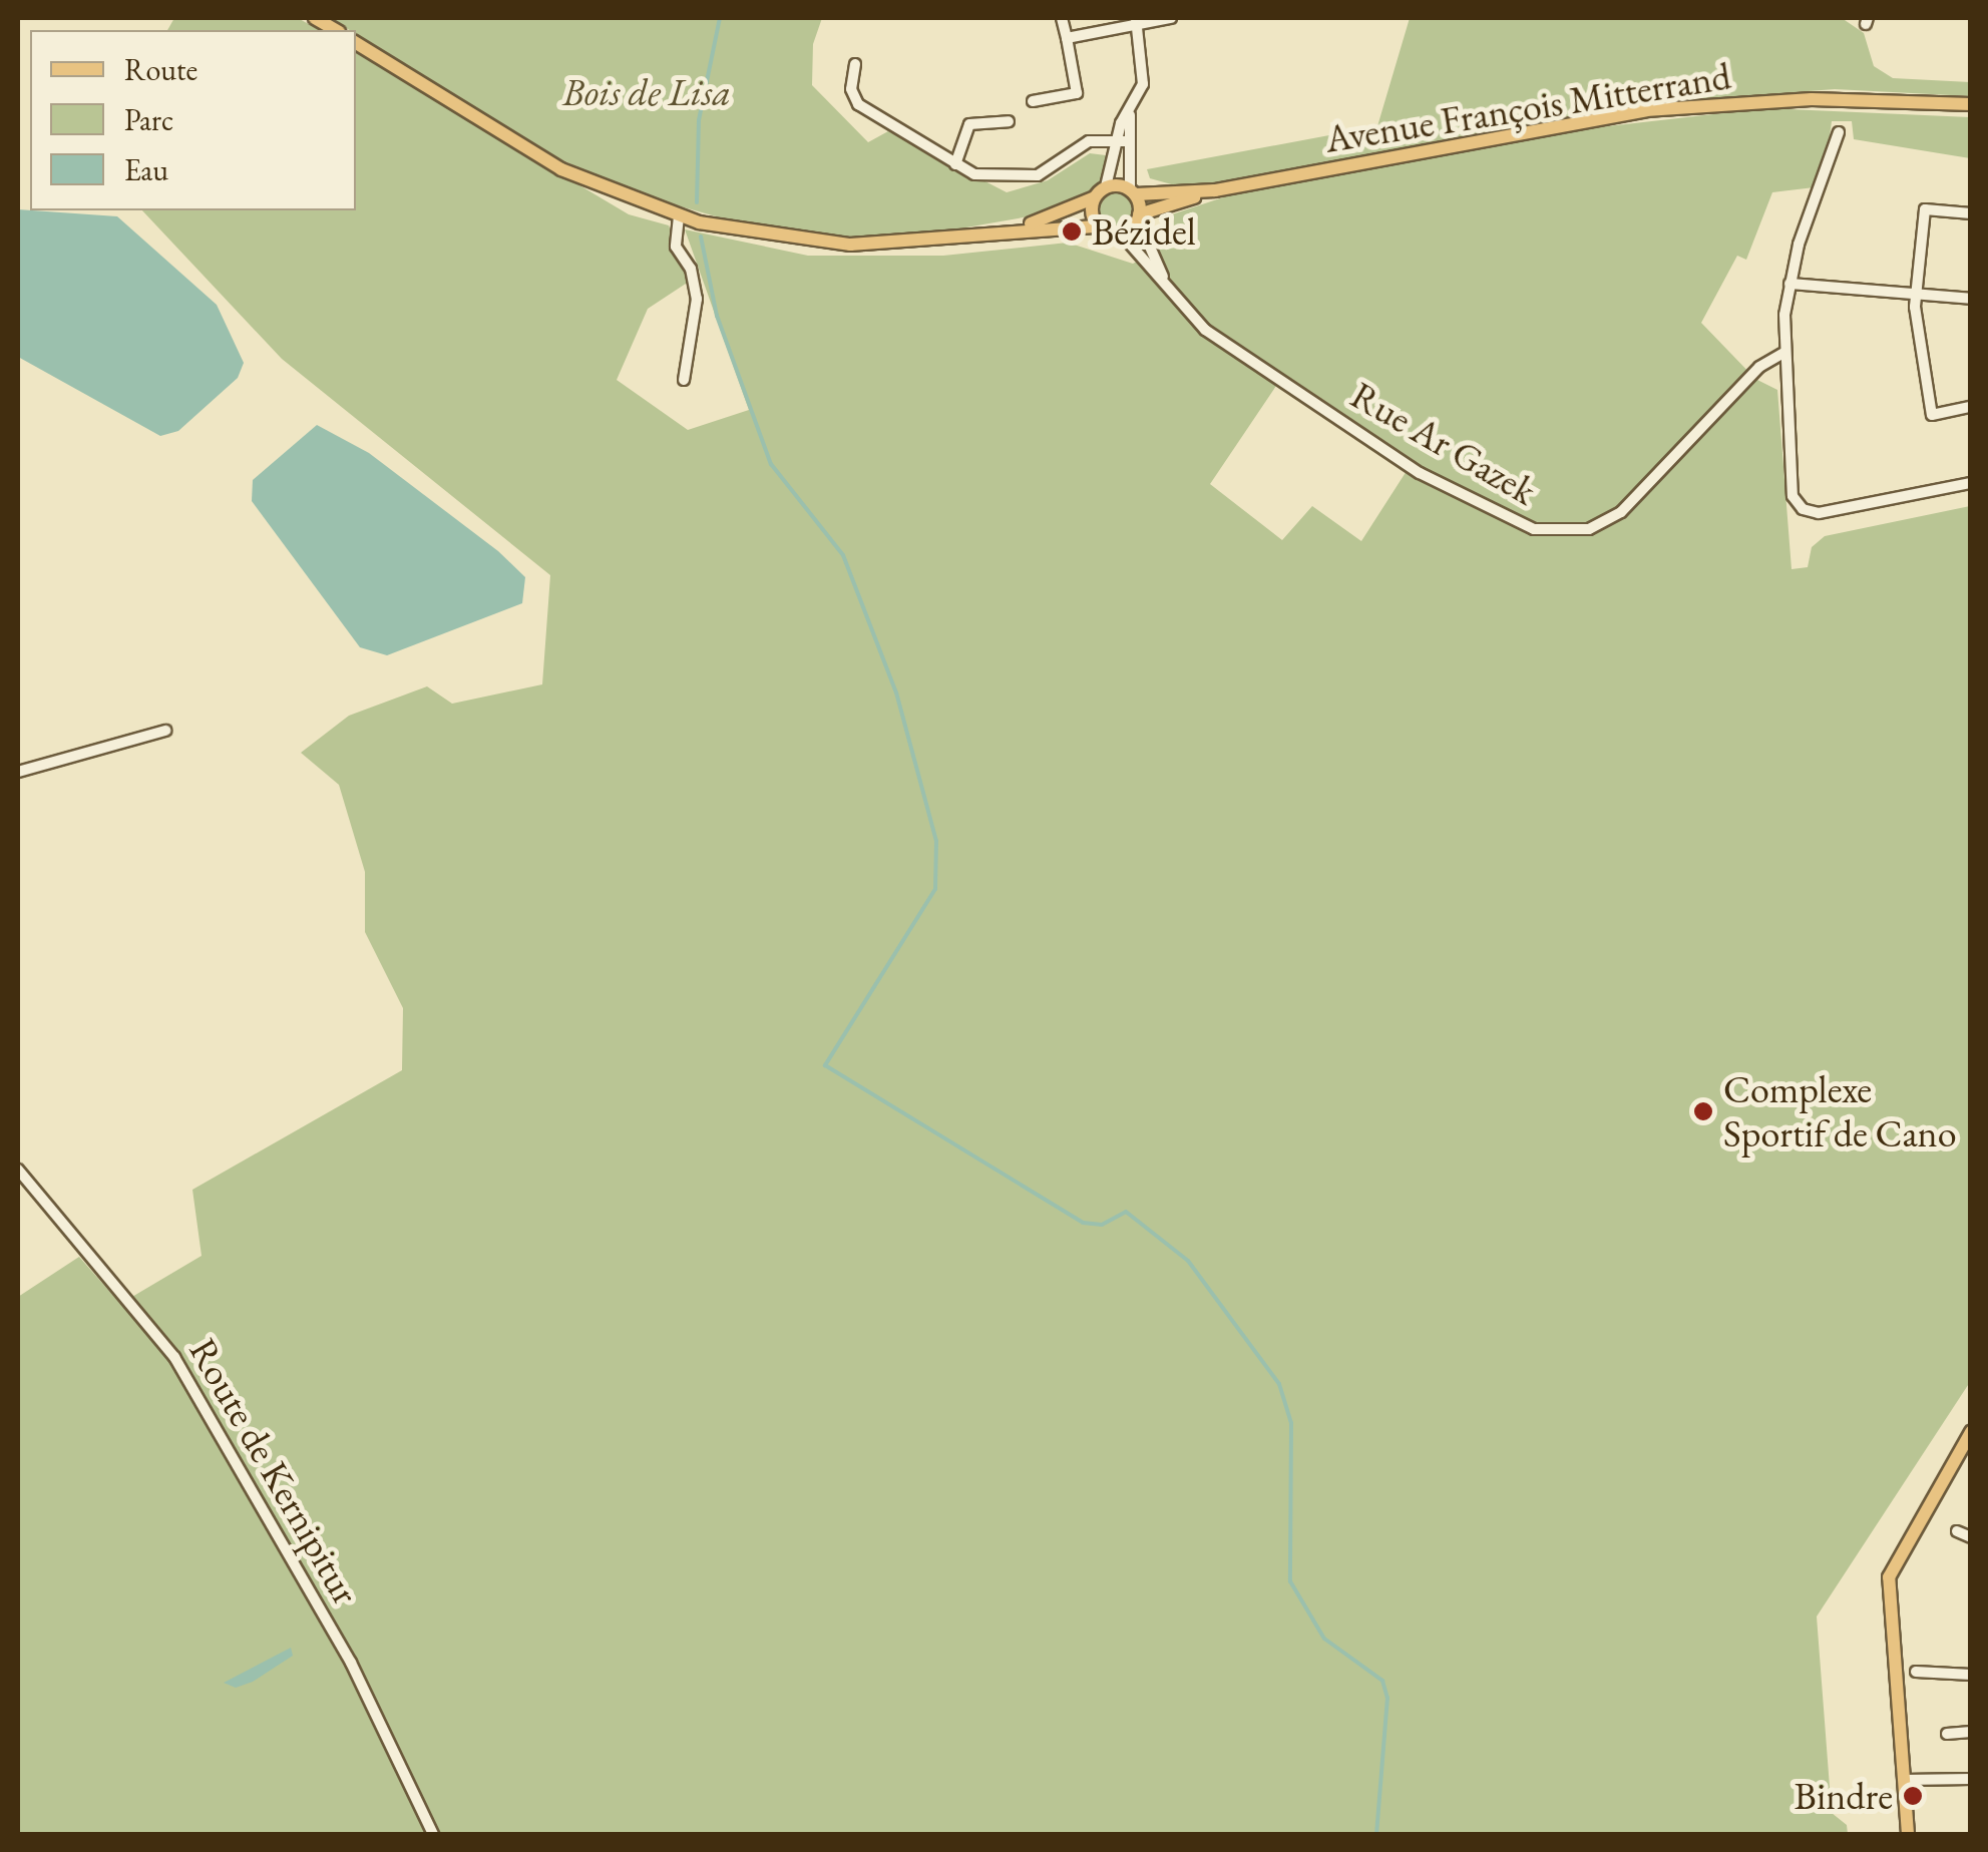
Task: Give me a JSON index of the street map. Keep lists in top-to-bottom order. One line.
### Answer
{"streets":{"main road":["Avenue François Mitterrand"],"street":["Rue Ar Gazek","Route de Kernipitur"]},"crossings":[["Avenue François Mitterrand","Rue Ar Gazek"]],"parks":["Bois de Lisa"],"places":["Bézidel","Complexe Sportif de Cano","Bindre"],"legend":["Route","Parc","Eau"]}
